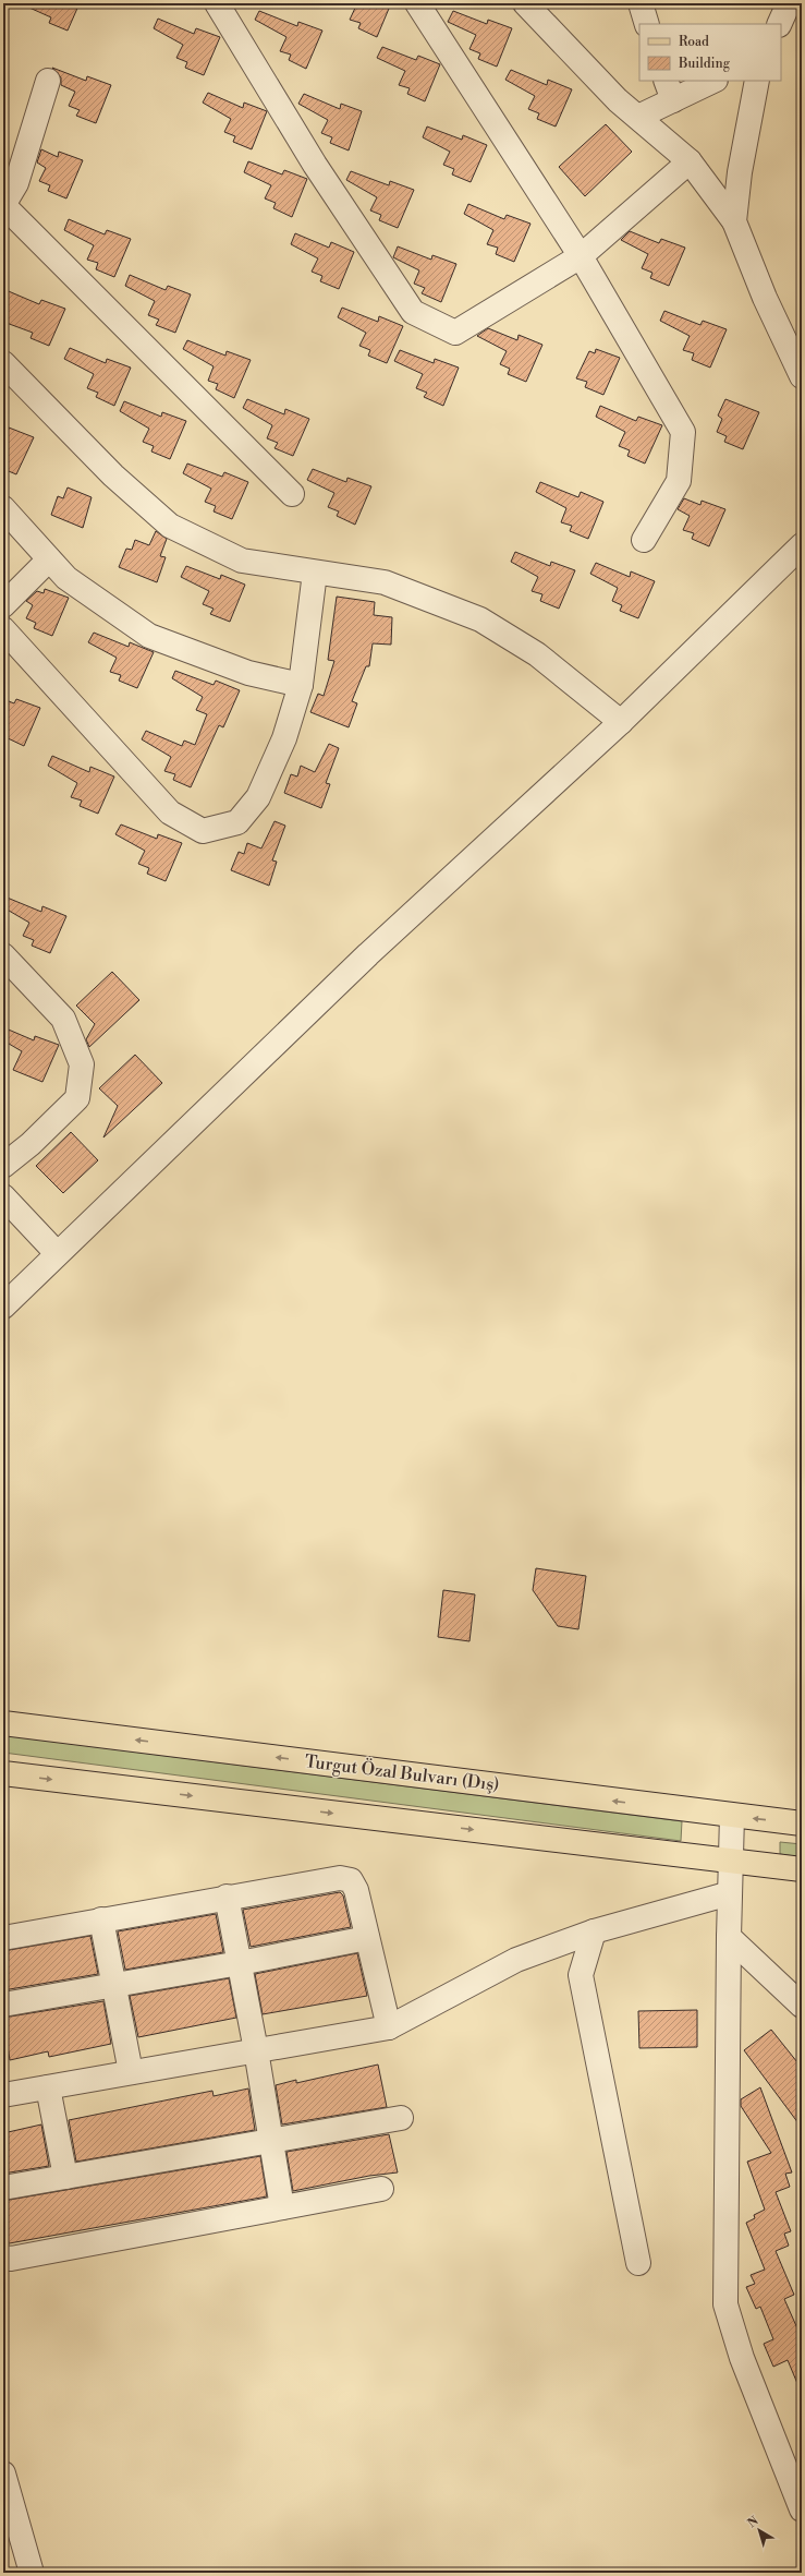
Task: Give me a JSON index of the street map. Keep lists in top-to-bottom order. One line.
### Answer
{"streets":{"main road":["Turgut Özal Bulvarı (Dış)"]},"legend":["Road","Building"],"north":"top left"}
